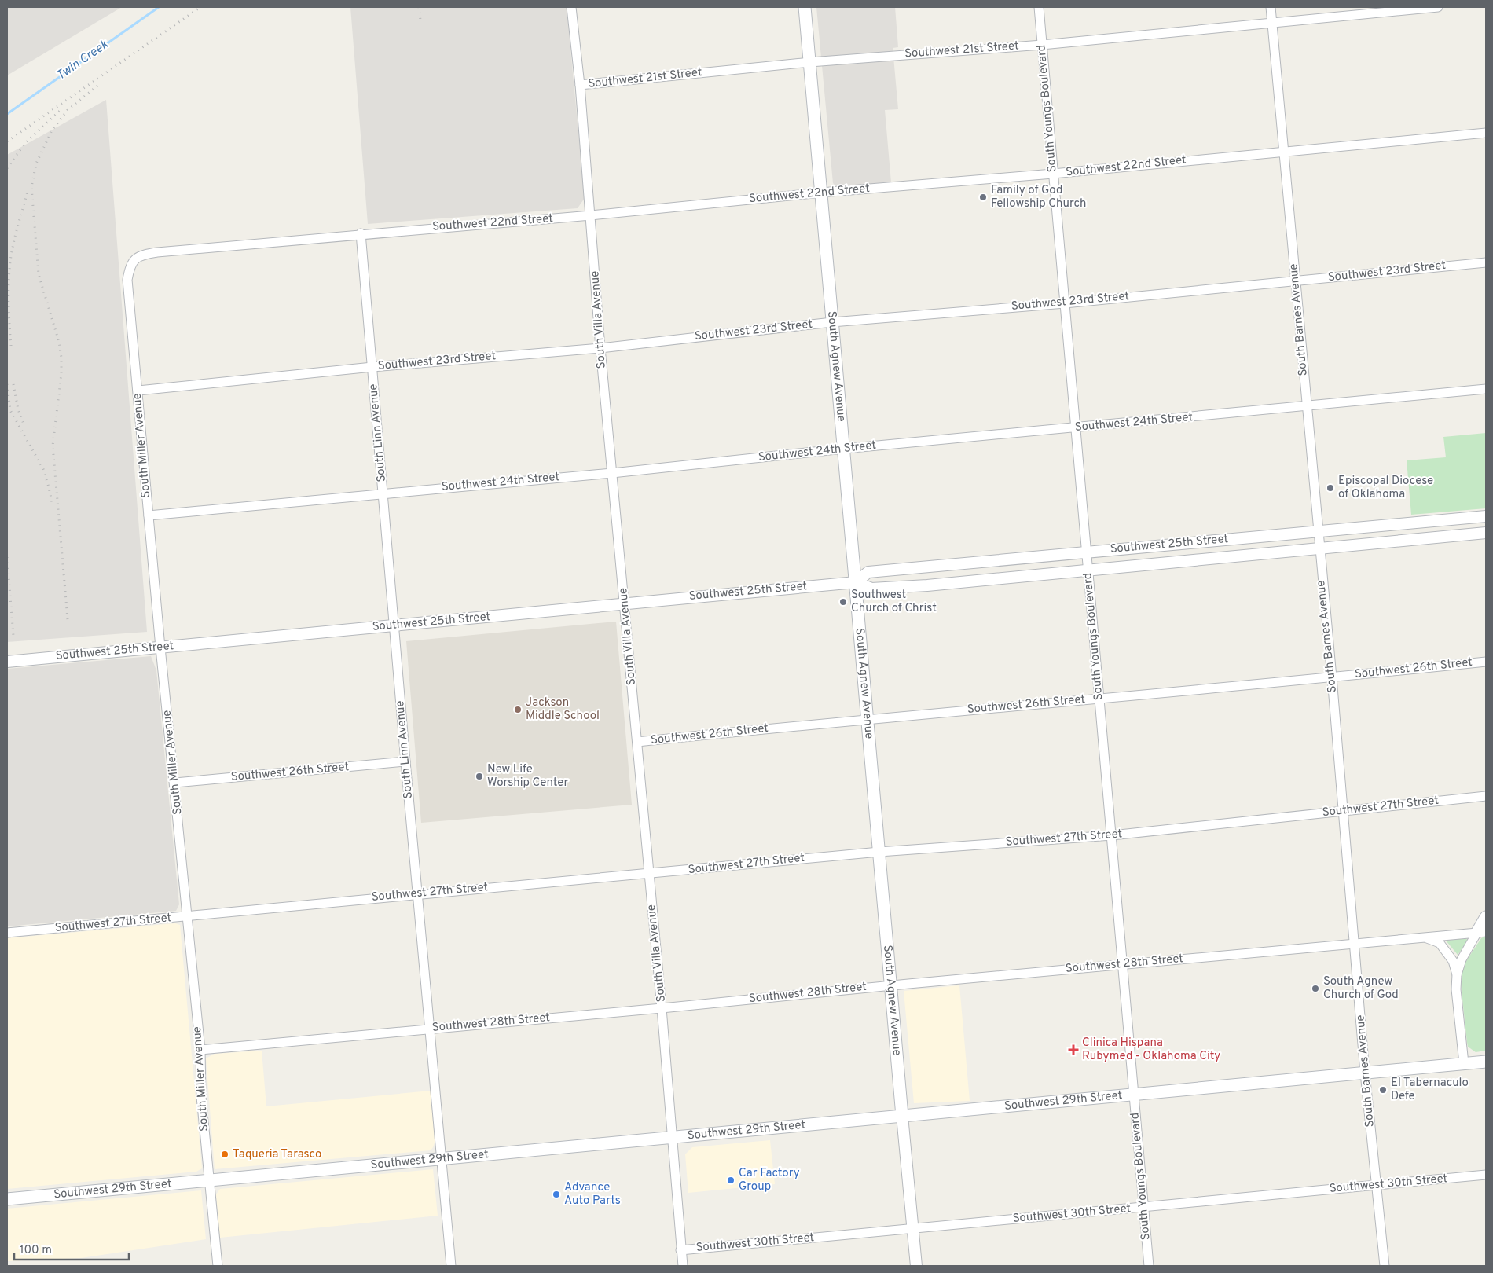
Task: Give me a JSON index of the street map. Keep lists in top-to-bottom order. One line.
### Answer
{"streets":{"main road":["South Agnew Avenue","Southwest 29th Street"],"street":["Southwest 21st Street","South Youngs Boulevard","Southwest 22nd Street","Southwest 23rd Street","South Villa Avenue","South Barnes Avenue","Southwest 24th Street","South Linn Avenue","South Miller Avenue","Southwest 25th Street","Southwest 26th Street","Southwest 27th Street","Southwest 28th Street","Southwest 30th Street"]},"crossings":[["Southwest 21st Street","South Youngs Boulevard"],["Southwest 21st Street","South Villa Avenue"],["Southwest 21st Street","South Barnes Avenue"],["Southwest 21st Street","South Agnew Avenue"],["South Youngs Boulevard","Southwest 22nd Street"],["South Youngs Boulevard","Southwest 23rd Street"],["South Youngs Boulevard","Southwest 24th Street"],["South Youngs Boulevard","Southwest 25th Street"],["South Youngs Boulevard","Southwest 26th Street"],["South Youngs Boulevard","Southwest 27th Street"],["South Youngs Boulevard","Southwest 28th Street"],["South Youngs Boulevard","Southwest 29th Street"],["South Youngs Boulevard","Southwest 30th Street"],["Southwest 22nd Street","South Villa Avenue"],["Southwest 22nd Street","South Barnes Avenue"],["Southwest 22nd Street","South Agnew Avenue"],["Southwest 22nd Street","South Linn Avenue"],["Southwest 22nd Street","South Miller Avenue"],["Southwest 23rd Street","South Villa Avenue"],["Southwest 23rd Street","South Barnes Avenue"],["Southwest 23rd Street","South Agnew Avenue"],["Southwest 23rd Street","South Linn Avenue"],["Southwest 23rd Street","South Miller Avenue"],["South Villa Avenue","Southwest 24th Street"],["South Villa Avenue","Southwest 25th Street"],["South Villa Avenue","Southwest 26th Street"],["South Villa Avenue","Southwest 27th Street"],["South Villa Avenue","Southwest 28th Street"],["South Villa Avenue","Southwest 29th Street"],["South Villa Avenue","Southwest 30th Street"],["South Barnes Avenue","Southwest 24th Street"],["South Barnes Avenue","Southwest 25th Street"],["South Barnes Avenue","Southwest 26th Street"],["South Barnes Avenue","Southwest 27th Street"],["South Barnes Avenue","Southwest 28th Street"],["South Barnes Avenue","Southwest 29th Street"],["South Barnes Avenue","Southwest 30th Street"],["South Agnew Avenue","Southwest 24th Street"],["South Agnew Avenue","Southwest 25th Street"],["South Agnew Avenue","Southwest 26th Street"],["South Agnew Avenue","Southwest 27th Street"],["South Agnew Avenue","Southwest 28th Street"],["South Agnew Avenue","Southwest 29th Street"],["South Agnew Avenue","Southwest 30th Street"],["Southwest 24th Street","South Linn Avenue"],["Southwest 24th Street","South Miller Avenue"],["South Linn Avenue","Southwest 25th Street"],["South Linn Avenue","Southwest 26th Street"],["South Linn Avenue","Southwest 27th Street"],["South Linn Avenue","Southwest 28th Street"],["South Linn Avenue","Southwest 29th Street"],["South Miller Avenue","Southwest 25th Street"],["South Miller Avenue","Southwest 26th Street"],["South Miller Avenue","Southwest 27th Street"],["South Miller Avenue","Southwest 28th Street"],["South Miller Avenue","Southwest 29th Street"]],"water":["Twin Creek"],"places":{"other":["Family of God Fellowship Church","Episcopal Diocese of Oklahoma","Southwest Church of Christ","Jackson Middle School","New Life Worship Center","South Agnew Church of God","El Tabernaculo Defe","Taqueria Tarasco","Car Factory Group","Advance Auto Parts"],"health":["Clinica Hispana Rubymed - Oklahoma City"]},"scale_bar":"100 m"}
